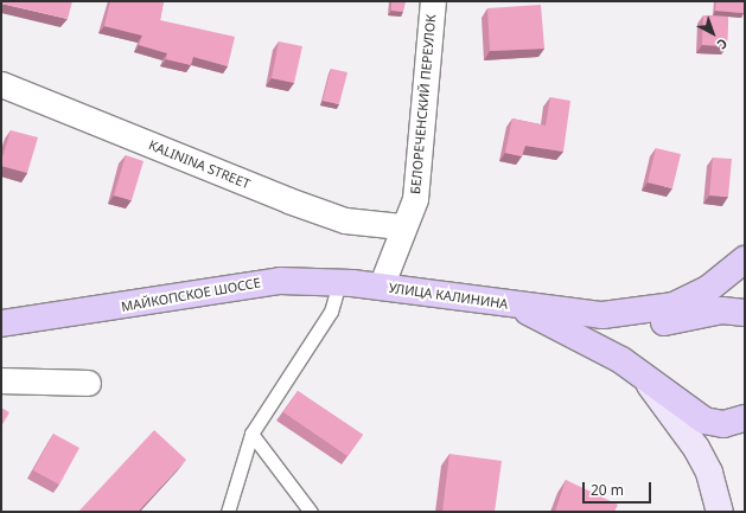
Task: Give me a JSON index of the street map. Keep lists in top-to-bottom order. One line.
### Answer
{"streets":{"main road":["МАЙКОПСКОЕ ШОССЕ","УЛИЦА КАЛИНИНА"],"street":["БЕЛОРЕЧЕНСКИЙ ПЕРЕУЛОК","KALININA STREET"]},"crossings":[["БЕЛОРЕЧЕНСКИЙ ПЕРЕУЛОК","KALININA STREET"],["БЕЛОРЕЧЕНСКИЙ ПЕРЕУЛОК","МАЙКОПСКОЕ ШОССЕ"],["БЕЛОРЕЧЕНСКИЙ ПЕРЕУЛОК","УЛИЦА КАЛИНИНА"],["МАЙКОПСКОЕ ШОССЕ","УЛИЦА КАЛИНИНА"]],"scale_bar":"20 m","north":"bottom right"}
